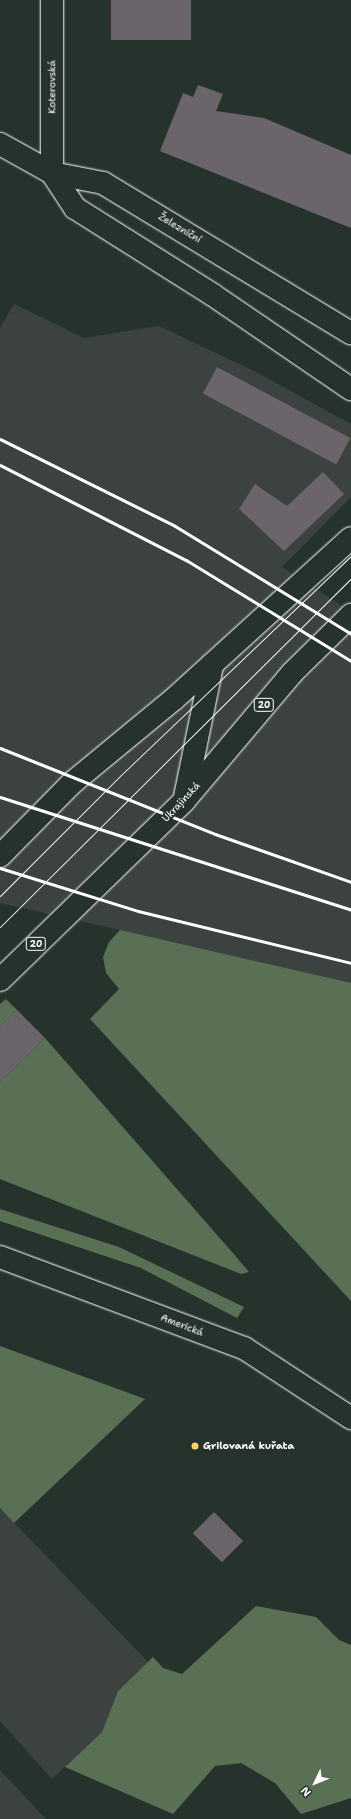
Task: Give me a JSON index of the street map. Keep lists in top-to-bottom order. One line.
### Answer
{"streets":{"main road":["Koterovská","Železniční","20","Ukrajinská","Americká"]},"crossings":[["Koterovská","Železniční"]],"places":["Grilovaná kuřata"],"north":"bottom left"}
